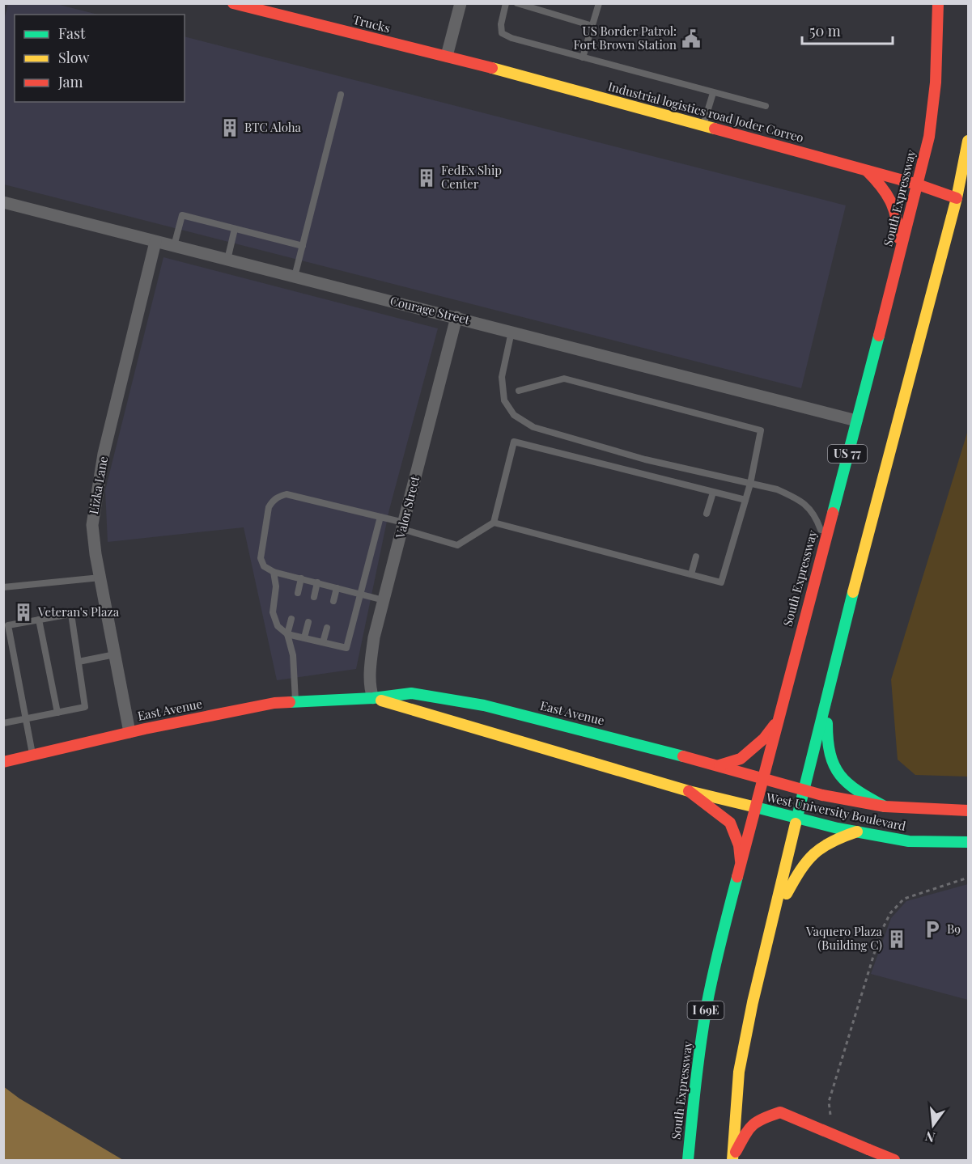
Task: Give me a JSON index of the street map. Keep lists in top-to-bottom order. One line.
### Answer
{"streets":{"main road":["Trucks","Industrial logistics road Joder Correo","South Expressway","US 77","East Avenue","West University Boulevard","I 69E"],"street":["Courage Street","Lizka Lane","Valor Street"]},"crossings":[["Trucks","Industrial logistics road Joder Correo"],["Industrial logistics road Joder Correo","South Expressway"],["South Expressway","Courage Street"],["South Expressway","East Avenue"],["South Expressway","West University Boulevard"],["Courage Street","Lizka Lane"],["Courage Street","Valor Street"],["Lizka Lane","East Avenue"],["Valor Street","East Avenue"],["East Avenue","West University Boulevard"]],"places":{"public building":["US Border Patrol: Fort Brown Station"],"building":["BTC Aloha","FedEx Ship Center","Veteran's Plaza","Vaquero Plaza (Building C)"],"parking":["B9"]},"legend":["Fast","Slow","Jam"],"scale_bar":"50 m","north":"bottom"}
